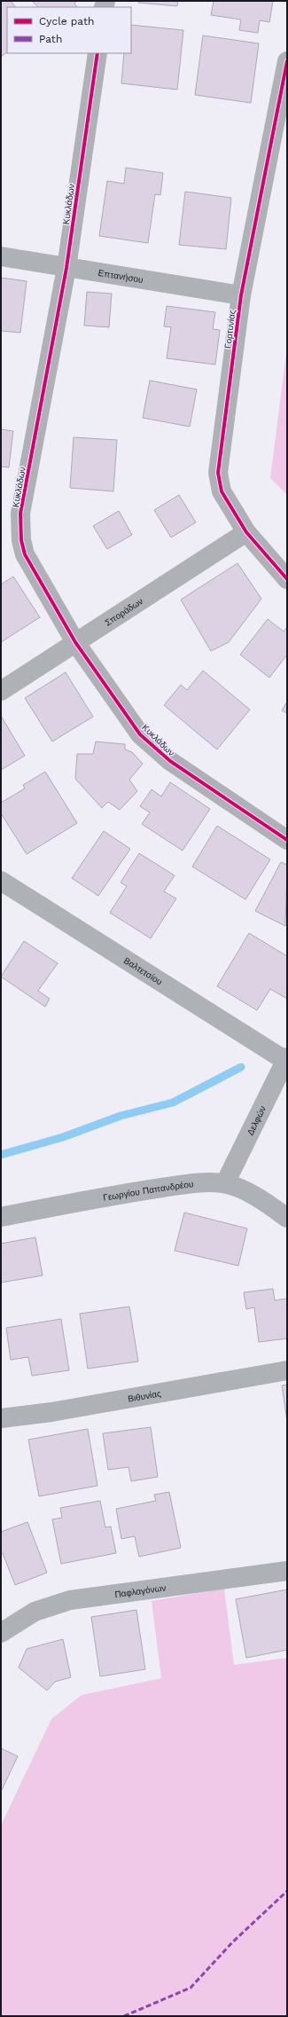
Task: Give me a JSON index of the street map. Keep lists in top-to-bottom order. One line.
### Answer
{"streets":{"street":["Κυκλάδων","Επτανήσου","Γορτυνίας","Σποράδων","Βαλτετσίου","Δελφών","Γεωργίου Παπανδρέου","Βιθυνίας","Παφλαγόνων"]},"crossings":[["Κυκλάδων","Επτανήσου"],["Κυκλάδων","Σποράδων"],["Επτανήσου","Γορτυνίας"],["Γορτυνίας","Σποράδων"],["Βαλτετσίου","Δελφών"],["Δελφών","Γεωργίου Παπανδρέου"]],"legend":["Cycle path","Path"]}
